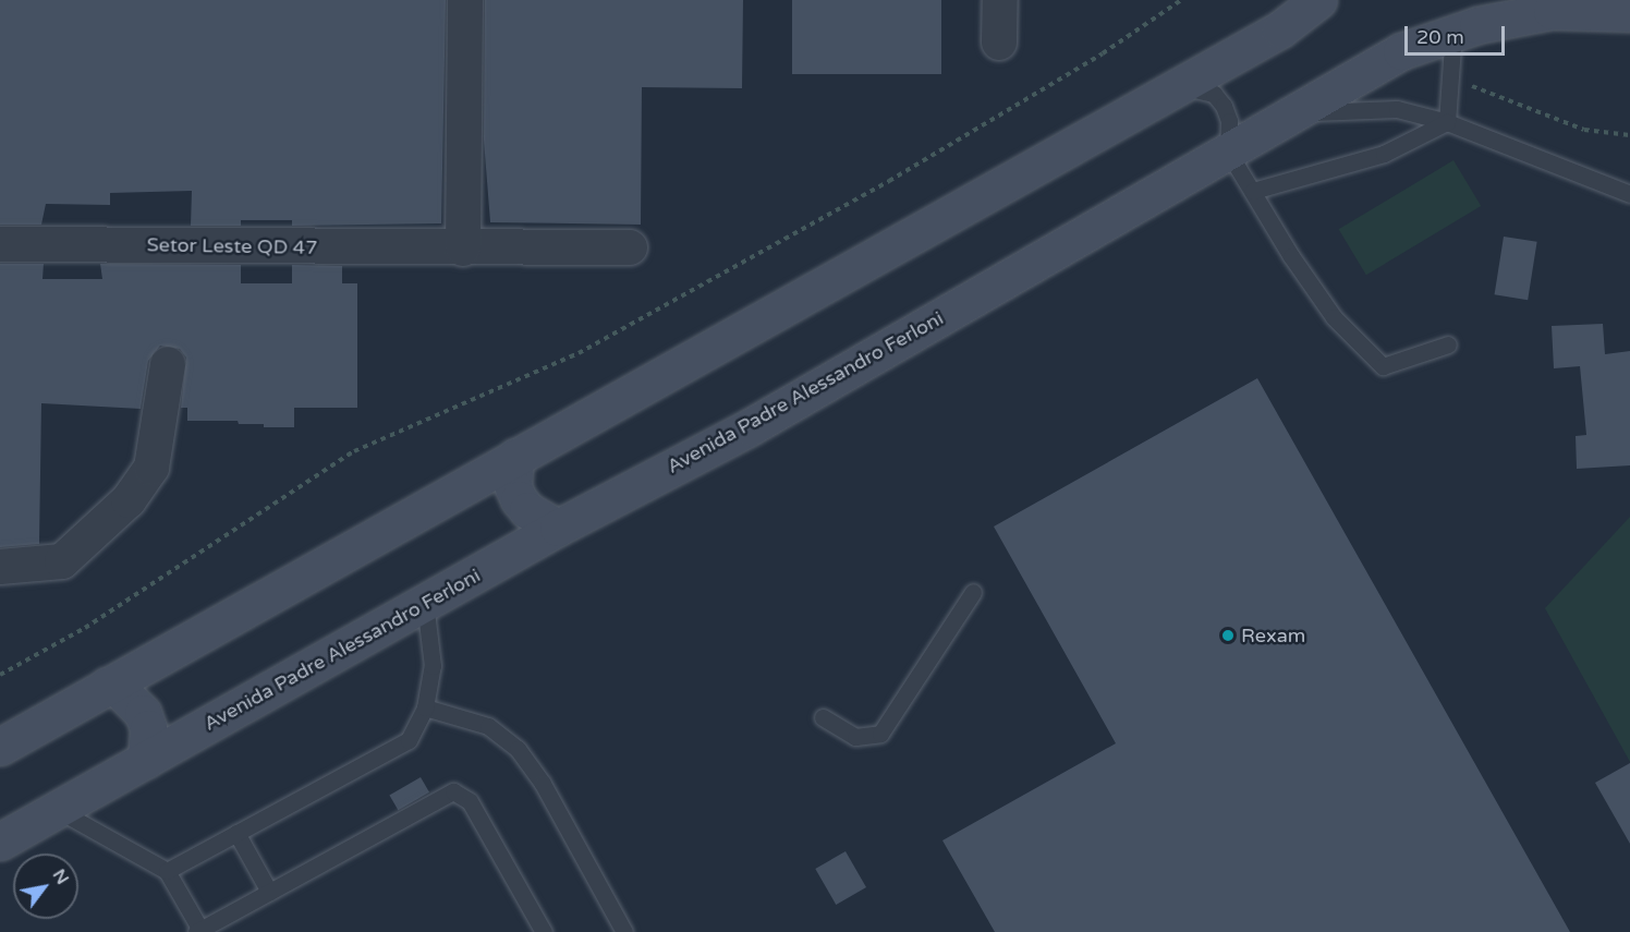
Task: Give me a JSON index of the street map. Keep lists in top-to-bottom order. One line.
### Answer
{"streets":{"main road":["Avenida Padre Alessandro Ferloni"],"street":["Setor Leste QD 47"]},"places":["Rexam"],"scale_bar":"20 m","north":"top right"}
